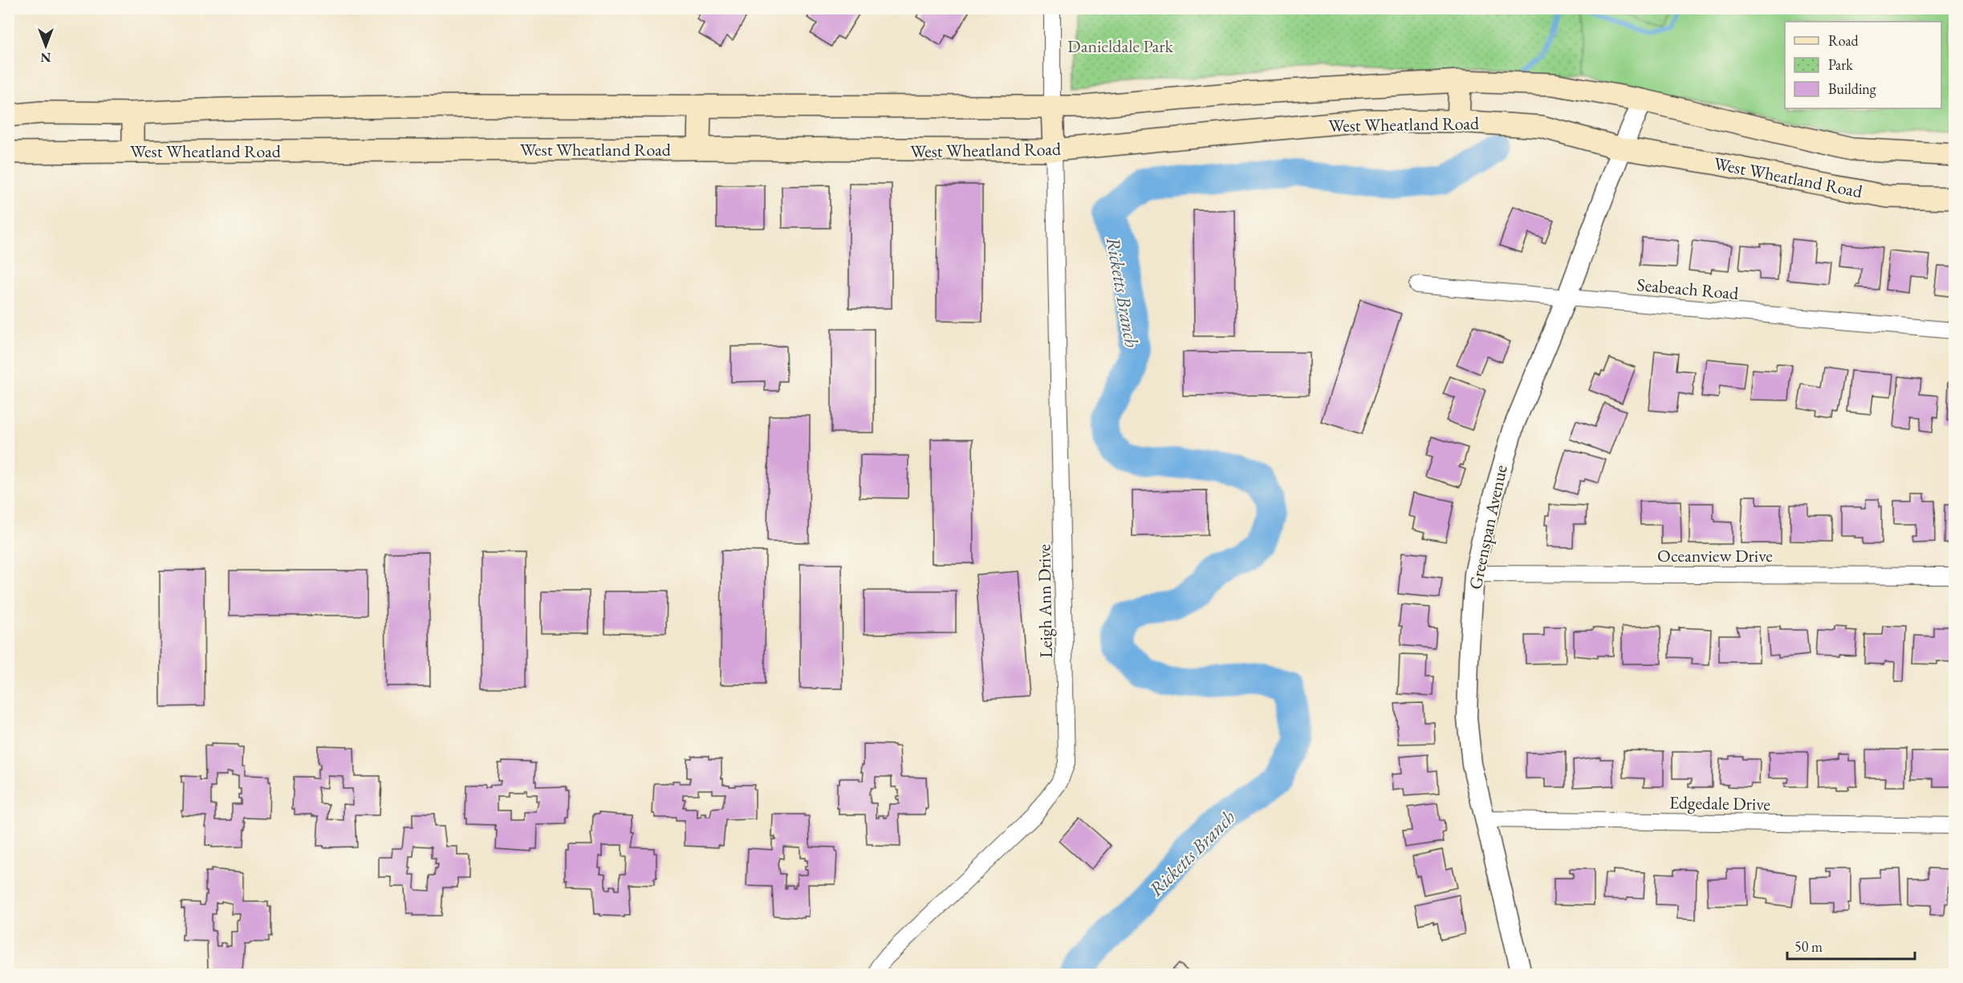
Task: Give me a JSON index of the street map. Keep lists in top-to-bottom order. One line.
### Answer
{"streets":{"main road":["West Wheatland Road"],"street":["Seabeach Road","Greenspan Avenue","Oceanview Drive","Leigh Ann Drive","Edgedale Drive"]},"crossings":[["West Wheatland Road","Greenspan Avenue"],["West Wheatland Road","Leigh Ann Drive"],["Seabeach Road","Greenspan Avenue"],["Greenspan Avenue","Oceanview Drive"],["Greenspan Avenue","Edgedale Drive"]],"water":["Ricketts Branch"],"parks":["Danieldale Park"],"legend":["Road","Park","Building"],"scale_bar":"50 m","north":"bottom"}
